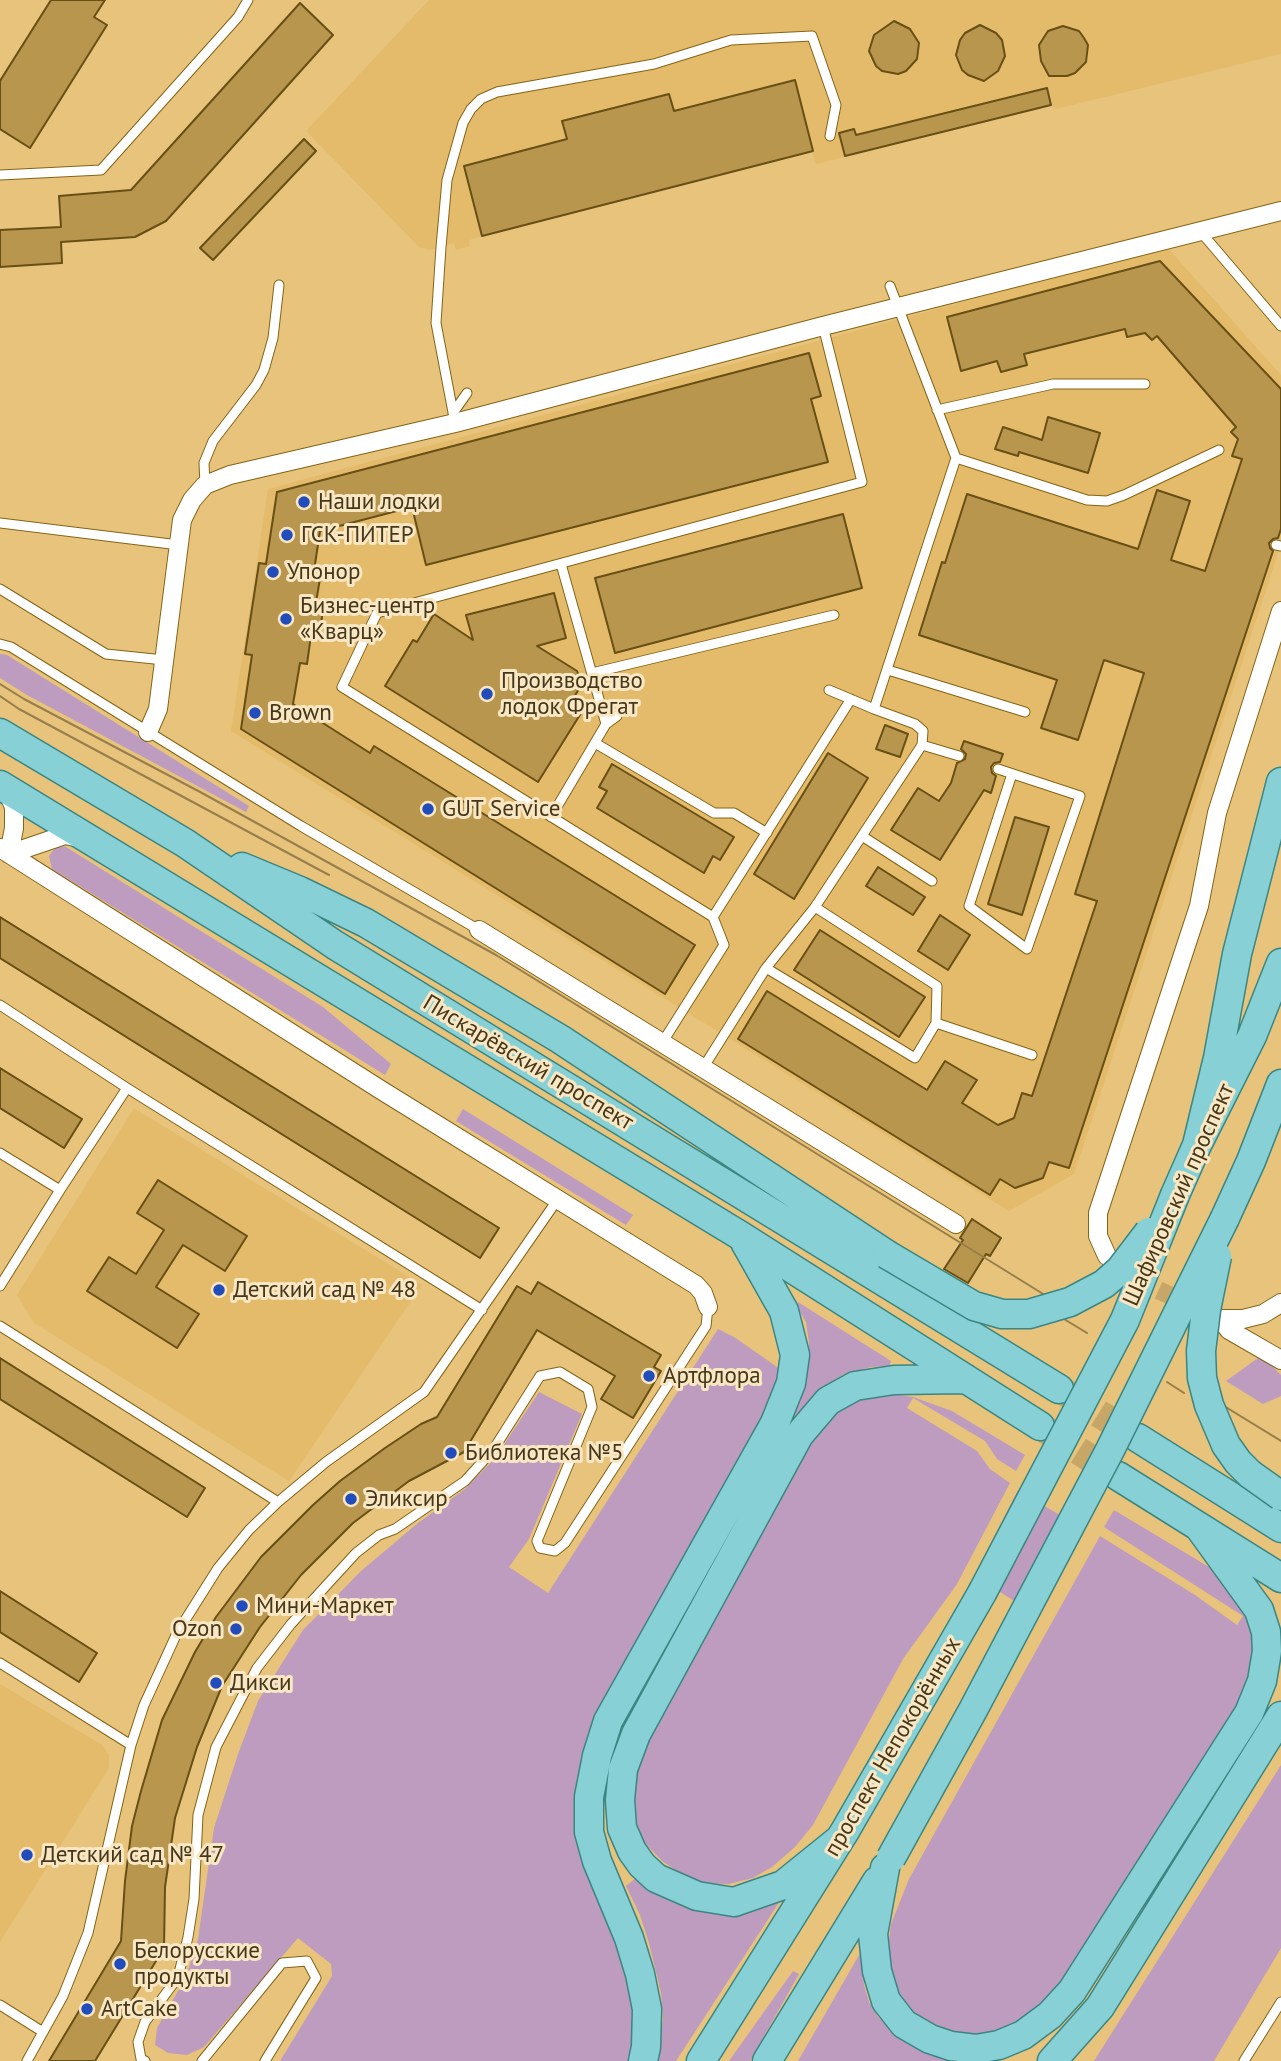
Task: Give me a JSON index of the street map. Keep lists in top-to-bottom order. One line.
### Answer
{"streets":{"main road":["Пискарёвский проспект","Шафировский проспект","проспект Непокорённых"]},"crossings":[["Шафировский проспект","проспект Непокорённых"]],"places":["Наши лодки","ГСК-ПИТЕР","Упонор","Бизнес-центр «Кварц»","Производство лодок Фрегат","Brown","GUT Service","Детский сад № 48","Артфлора","Библиотека №5","Эликсир","Мини-Маркет","Ozon","Дикси","Детский сад № 47","Белорусские продукты","ArtCake"]}
